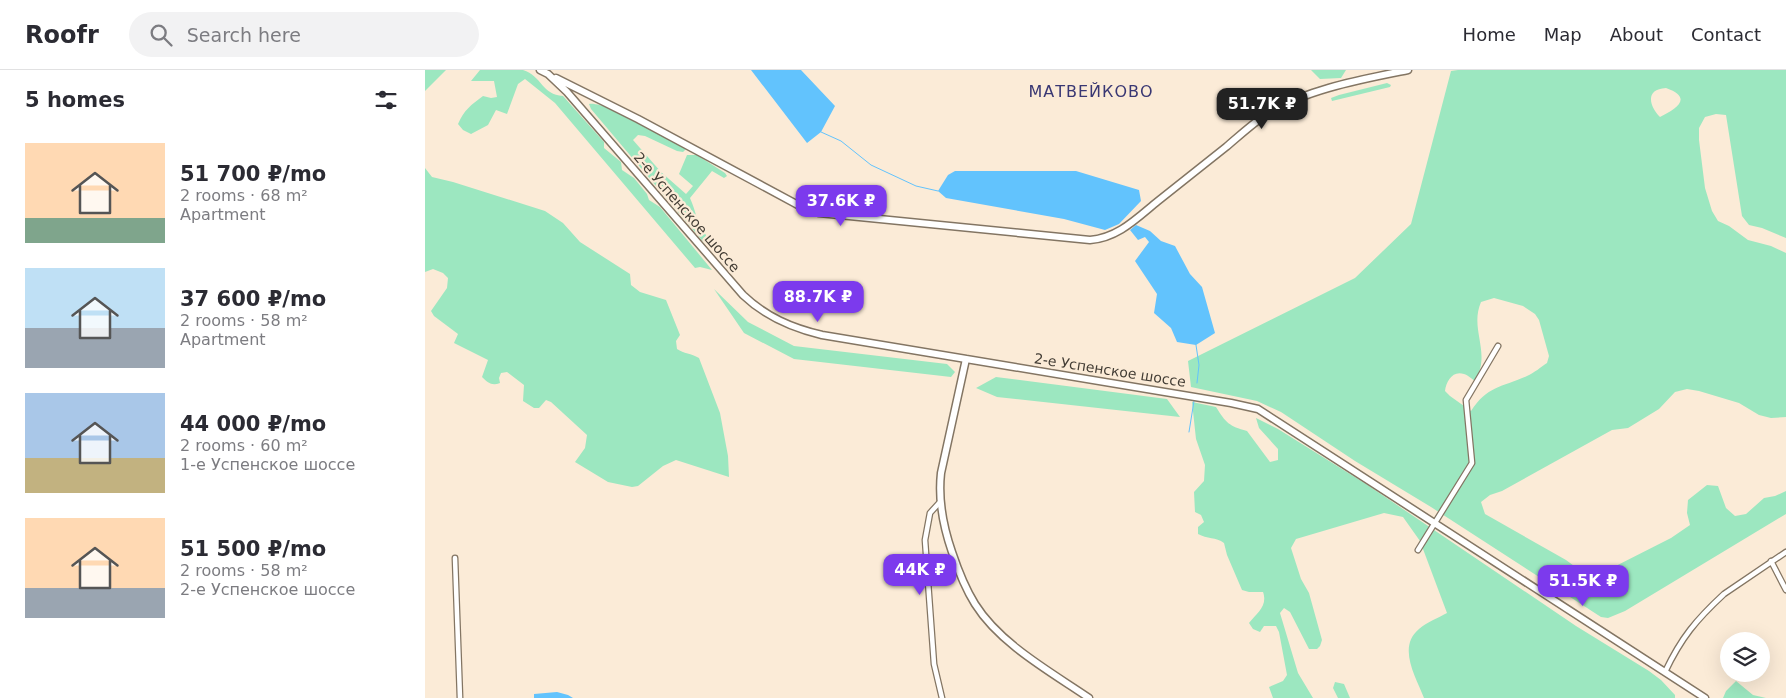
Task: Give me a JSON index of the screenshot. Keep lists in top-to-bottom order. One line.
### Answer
{"streets":{"main road":["2-е Успенское шоссе"]},"districts":["МАТВЕЙКОВО"],"page":{"header":"Roofr","search":"Search here","nav":["Home","Map","About","Contact"],"heading":"5 homes","price":["51.7K ₽","37.6K ₽","88.7K ₽","44K ₽","51.5K ₽"],"list":[{"name":"51 700 ₽/mo","note":"2 rooms · 68 m² · Apartment"},{"name":"37 600 ₽/mo","note":"2 rooms · 58 m² · Apartment"},{"name":"44 000 ₽/mo","note":"2 rooms · 60 m² · 1-е Успенское шоссе"},{"name":"51 500 ₽/mo","note":"2 rooms · 58 m² · 2-е Успенское шоссе"}]}}
